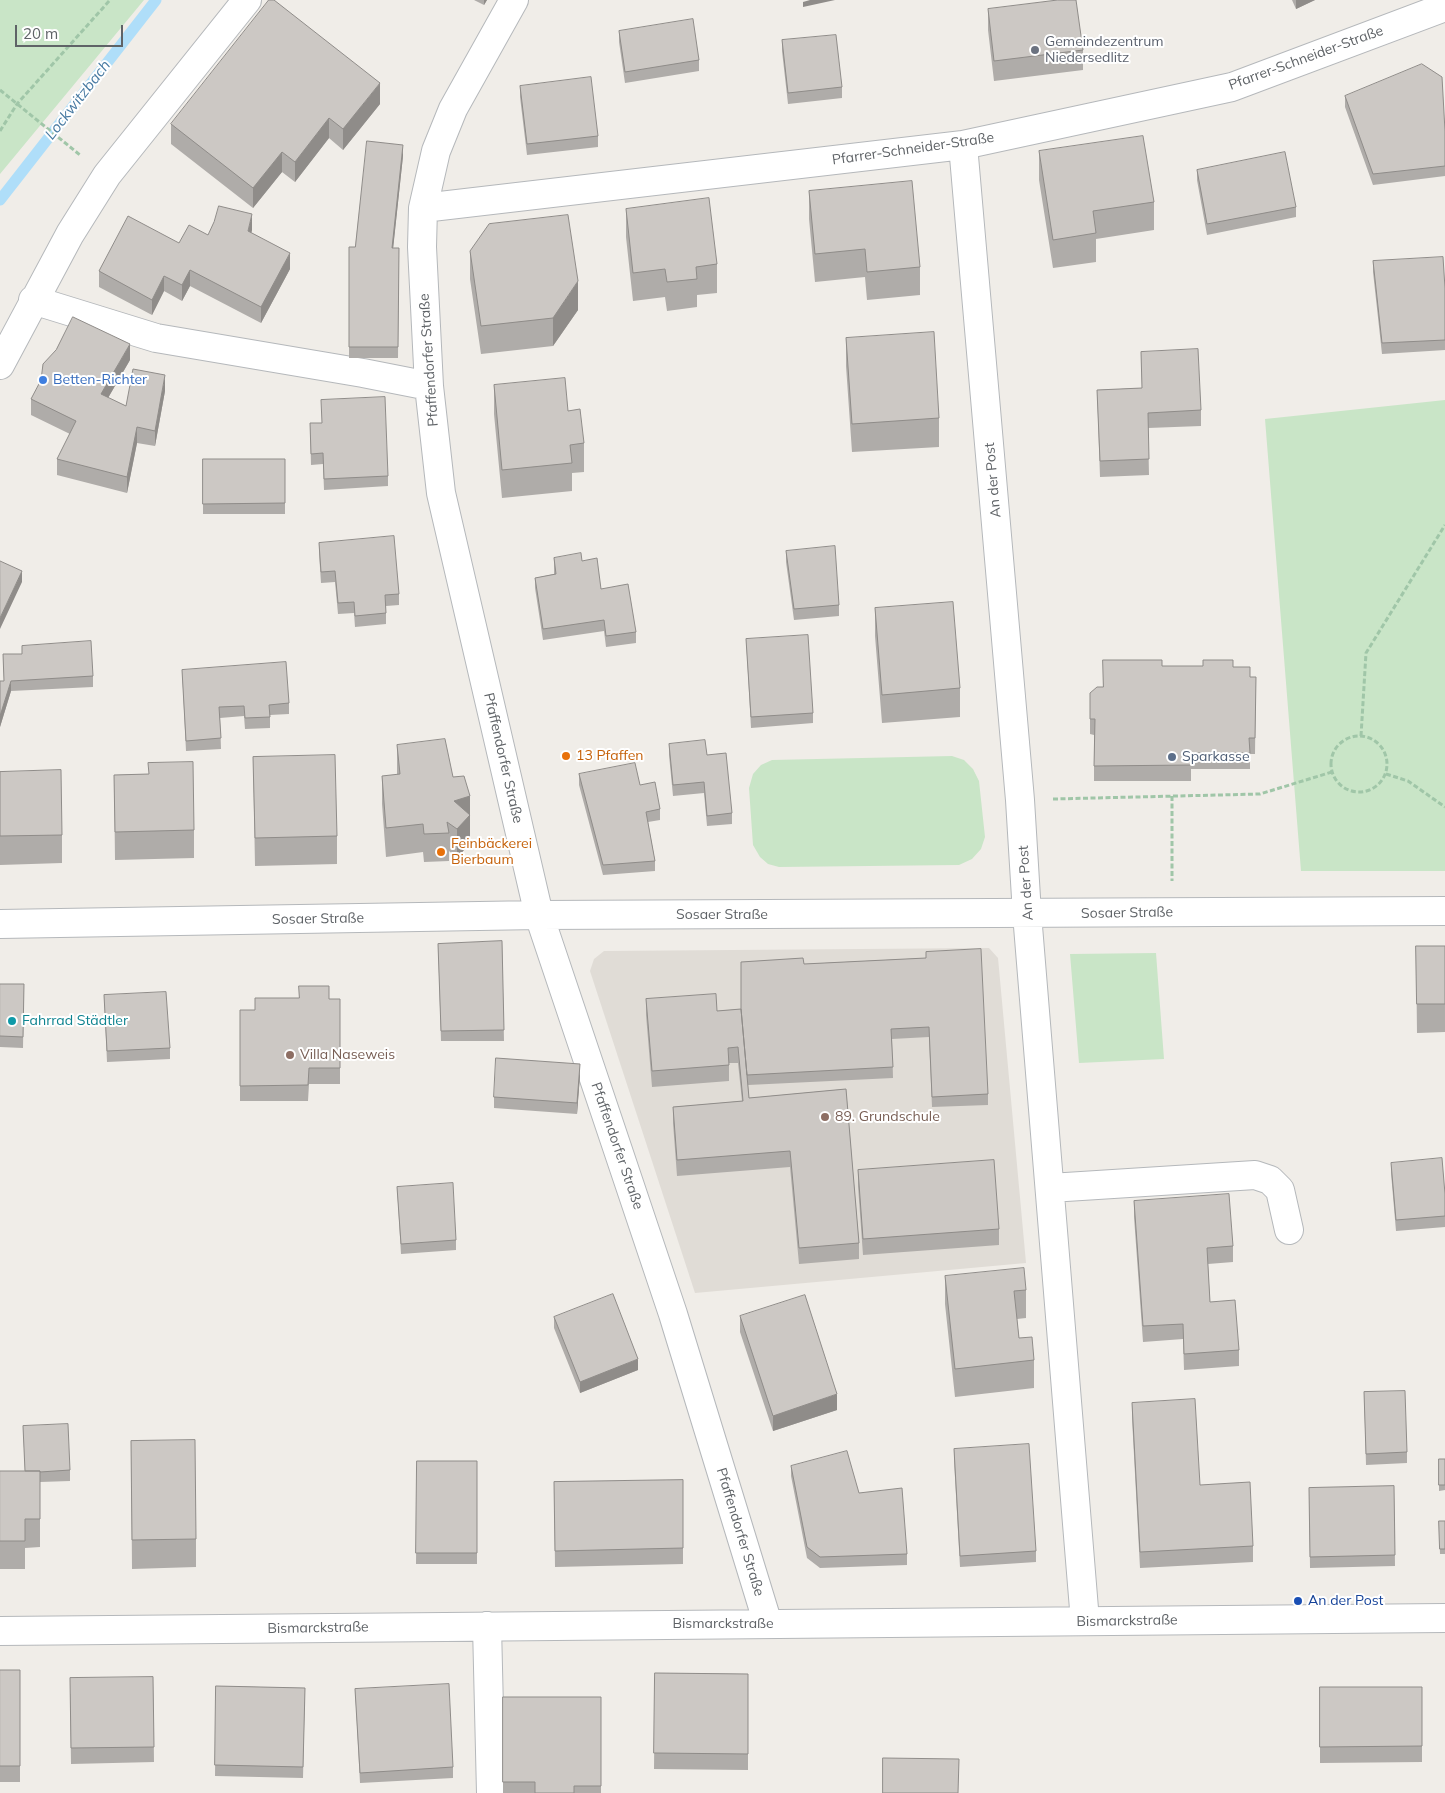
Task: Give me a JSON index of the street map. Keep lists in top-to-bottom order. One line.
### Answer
{"streets":{"street":["Pfarrer-Schneider-Straße","Pfaffendorfer Straße","An der Post","Sosaer Straße","Bismarckstraße"]},"crossings":[["Pfarrer-Schneider-Straße","Pfaffendorfer Straße"],["Pfarrer-Schneider-Straße","An der Post"],["Pfaffendorfer Straße","Sosaer Straße"],["Pfaffendorfer Straße","Bismarckstraße"],["An der Post","Sosaer Straße"],["An der Post","Bismarckstraße"]],"water":["Lockwitzbach"],"places":["Gemeindezentrum Niedersedlitz","Betten-Richter","13 Pfaffen","Sparkasse","Feinbäckerei Bierbaum","Fahrrad Städtler","Villa Naseweis","89. Grundschule","An der Post"],"scale_bar":"20 m"}
